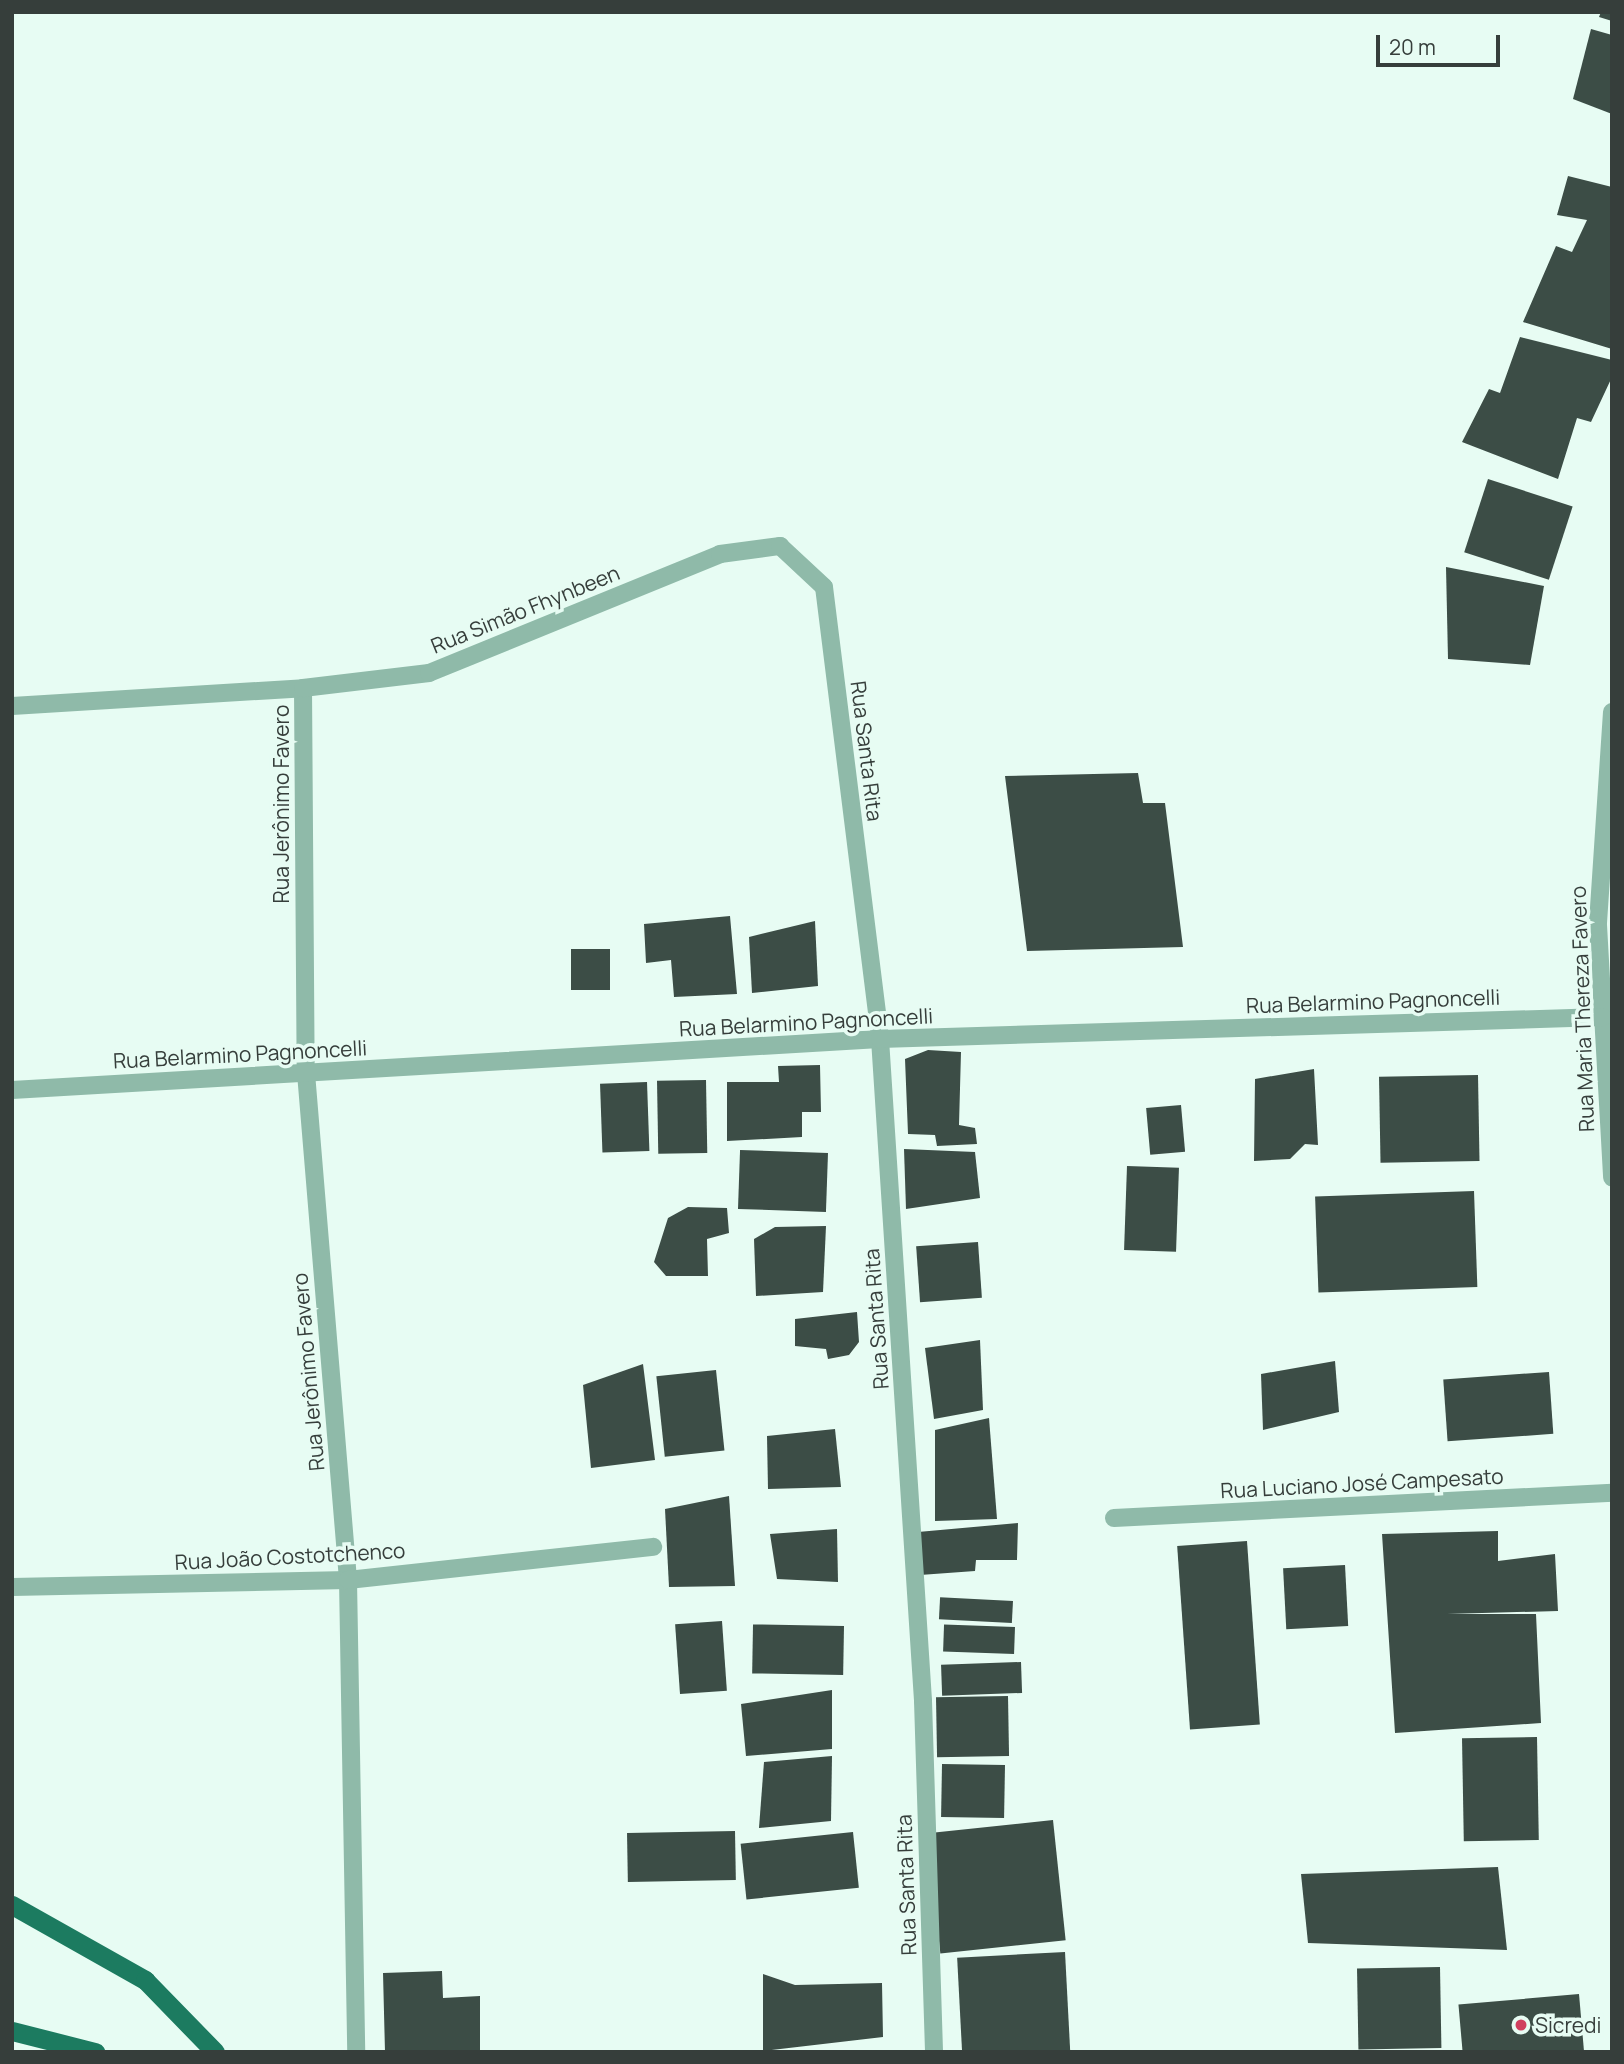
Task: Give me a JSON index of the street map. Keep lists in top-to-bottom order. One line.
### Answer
{"streets":{"street":["Rua Simão Fhynbeen","Rua Santa Rita","Rua Jerônimo Favero","Rua Belarmino Pagnoncelli","Rua Maria Thereza Favero","Rua Luciano José Campesato","Rua João Costotchenco"]},"crossings":[["Rua Simão Fhynbeen","Rua Santa Rita"],["Rua Simão Fhynbeen","Rua Jerônimo Favero"],["Rua Santa Rita","Rua Belarmino Pagnoncelli"],["Rua Jerônimo Favero","Rua Belarmino Pagnoncelli"],["Rua Jerônimo Favero","Rua João Costotchenco"],["Rua Belarmino Pagnoncelli","Rua Maria Thereza Favero"]],"places":["Sicredi"],"scale_bar":"20 m"}
